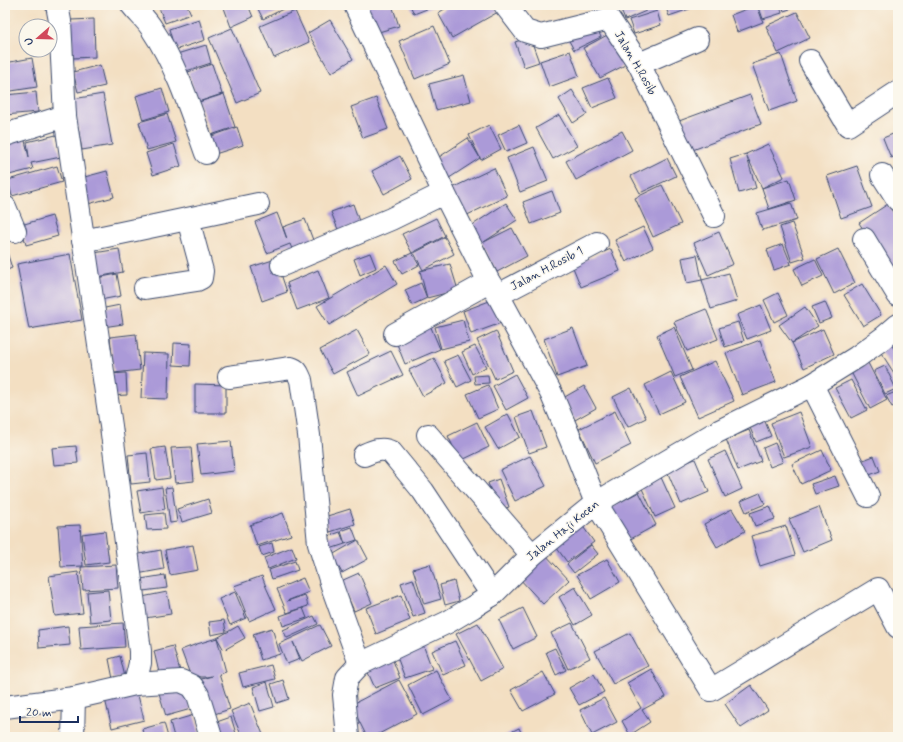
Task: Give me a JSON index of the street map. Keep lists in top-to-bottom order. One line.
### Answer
{"streets":{"street":["Jalan H.Rosib","Jalan H.Rosib 1","Jalan Haji Kocen"]},"scale_bar":"20 m","north":"left"}
